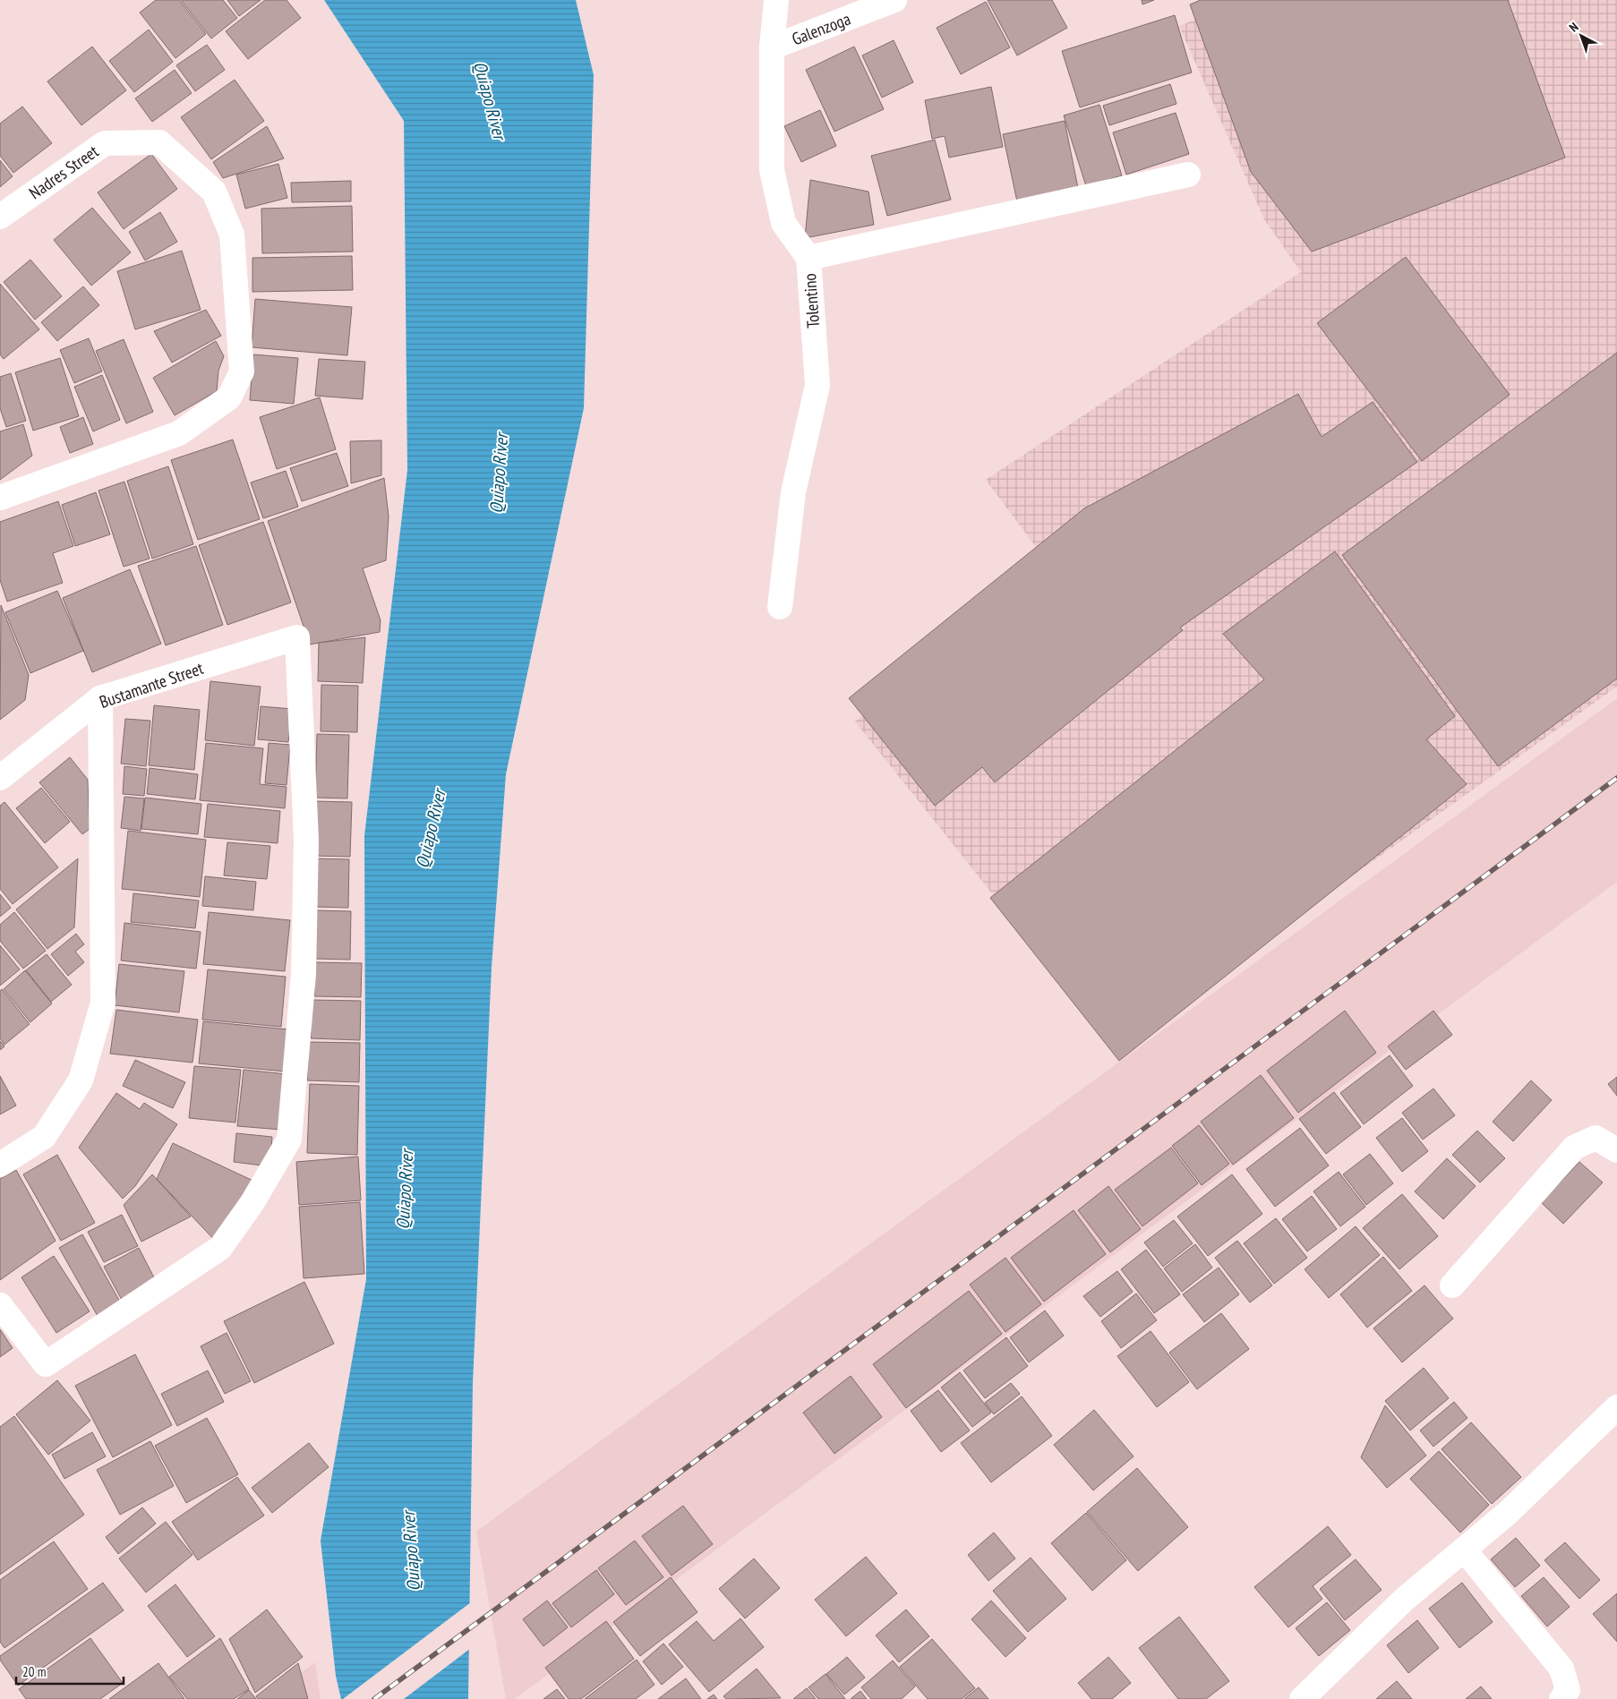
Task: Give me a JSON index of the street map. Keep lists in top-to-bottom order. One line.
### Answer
{"streets":{"street":["Galenzoga","Nadres Street","Tolentino","Bustamante Street"]},"crossings":[["Galenzoga","Tolentino"]],"water":["Quiapo River"],"scale_bar":"20 m","north":"top left"}
